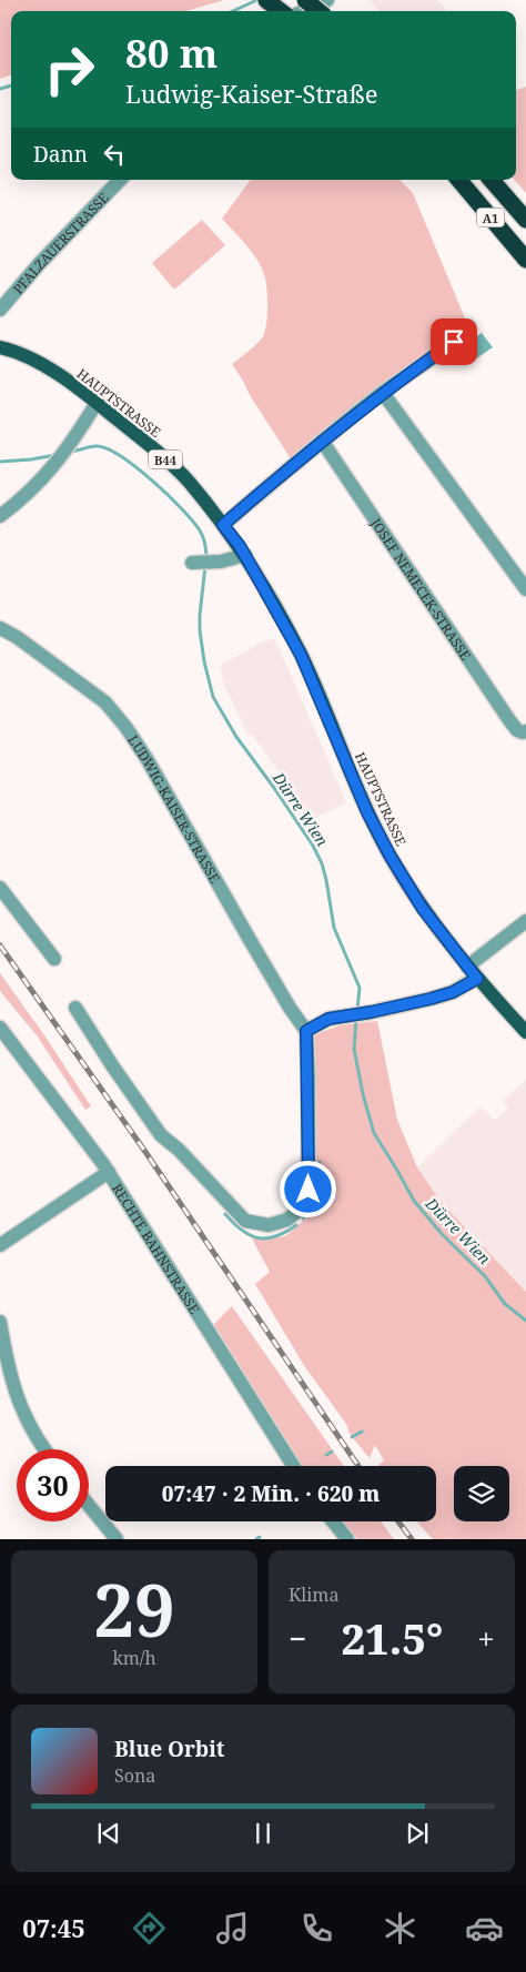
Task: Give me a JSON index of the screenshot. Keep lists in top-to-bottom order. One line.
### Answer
{"streets":{"highway":["A1"],"main road":["HAUPTSTRASSE","B44"],"street":["PFALZAUERSTRASSE","JOSEF NEMECEK-STRASSE","LUDWIG-KAISER-STRASSE","RECHTE BAHNSTRASSE"]},"water":["Dürre Wien"],"page":{"turn":["80 m","Ludwig-Kaiser-Straße"],"then":"Dann","limit":"30","trip":"07:47 · 2 Min. · 620 m","tile":[["29","km/h"],"Klima"],"heat":["−","21.5°","+"],"song":["Blue Orbit","Sona"],"tabs":"07:45"}}
